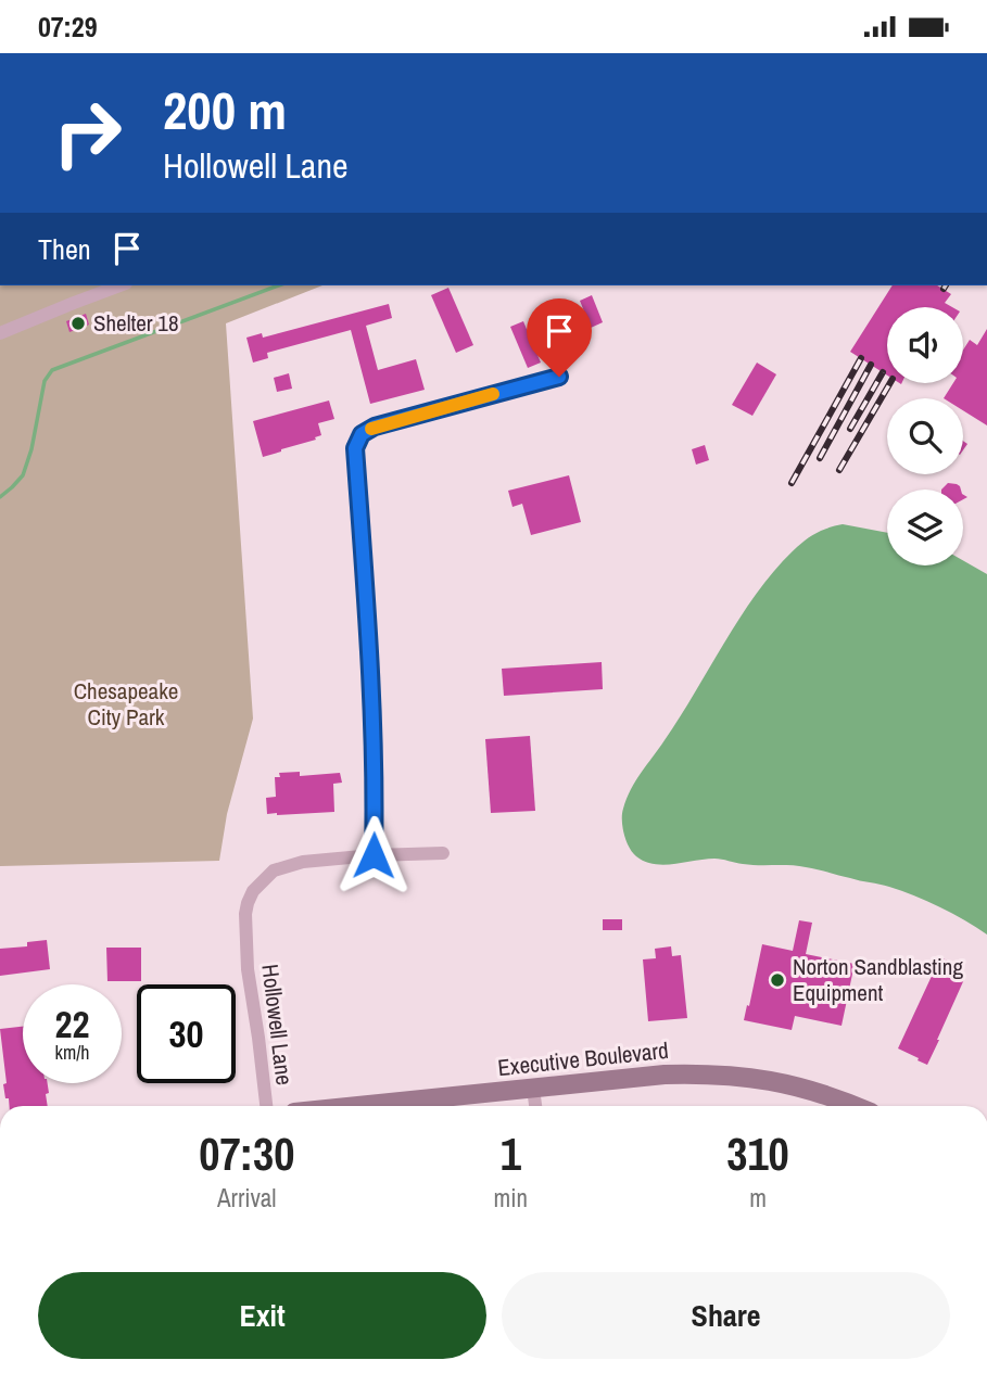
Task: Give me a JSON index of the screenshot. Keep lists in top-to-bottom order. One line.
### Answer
{"streets":{"street":["Hollowell Lane","Executive Boulevard"]},"parks":["Chesapeake City Park"],"places":["Shelter 18","Norton Sandblasting Equipment"],"page":{"status":"07:29","turn":["200 m","Hollowell Lane"],"then":"Then","speed":"22 km/h","limit":"30","eta":["07:30","Arrival","1","min","310","m"],"buttons":["Exit","Share"]}}
